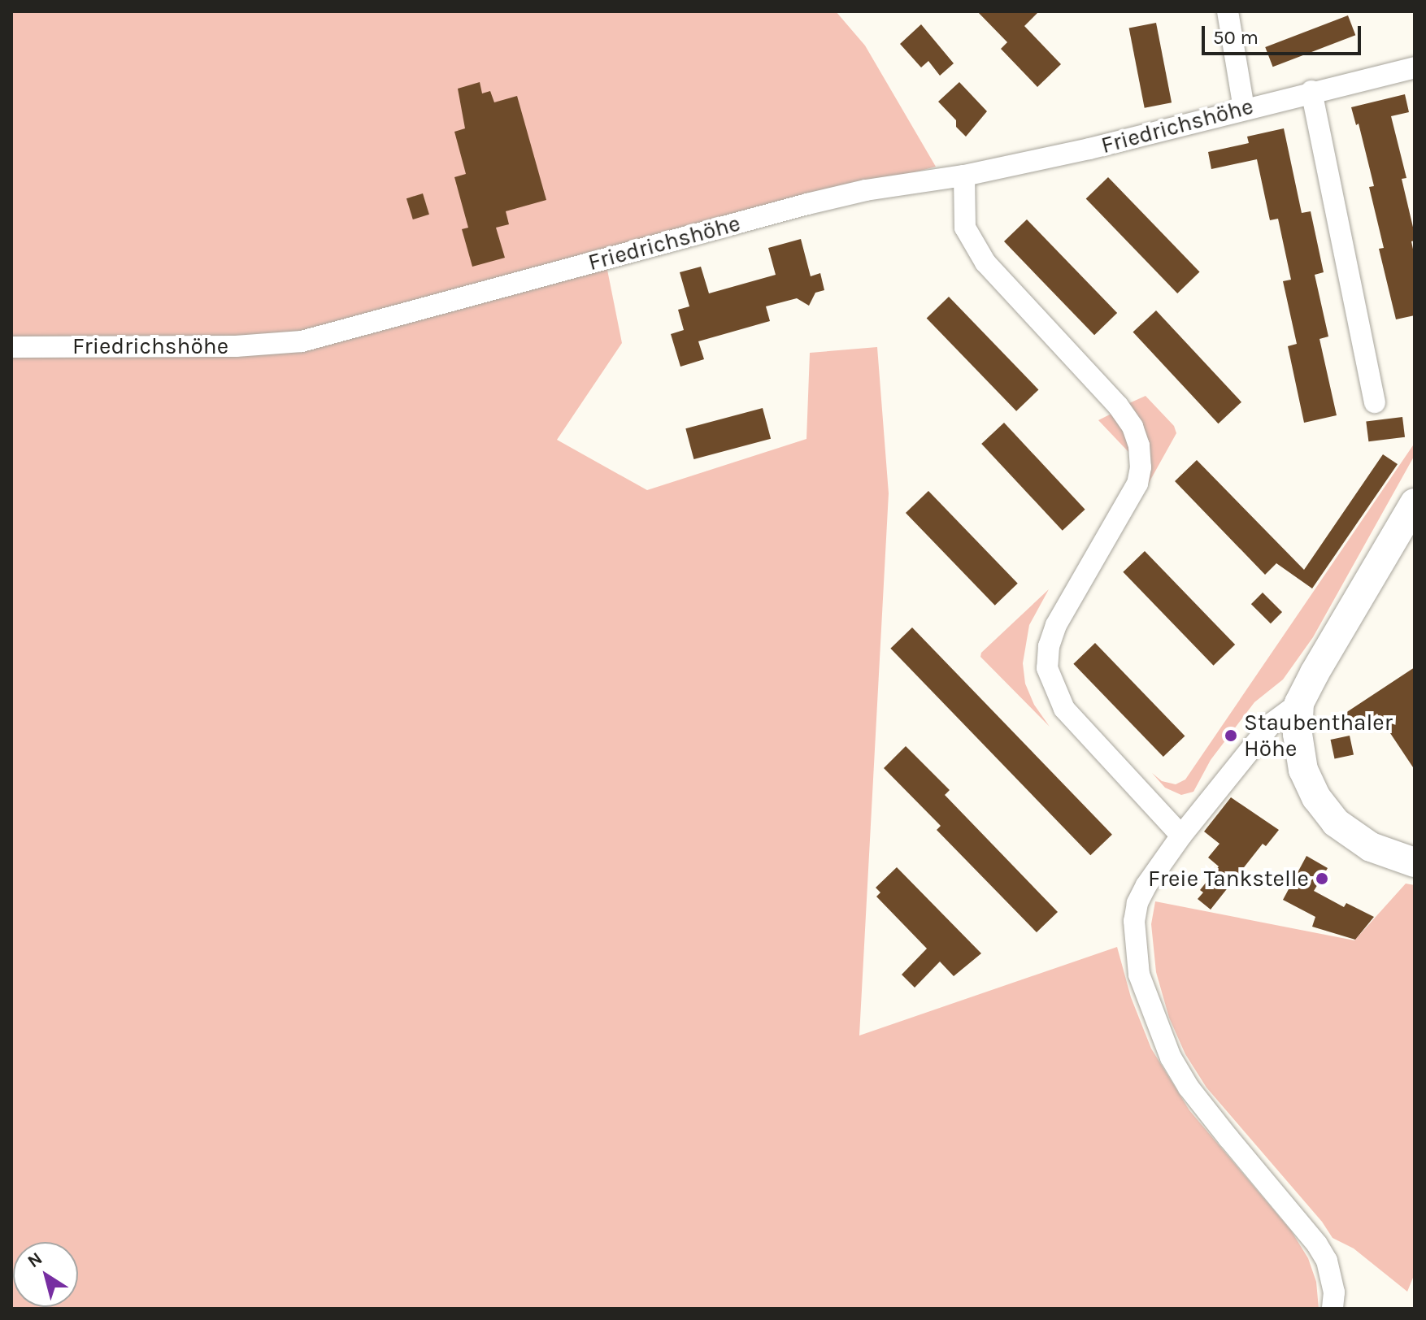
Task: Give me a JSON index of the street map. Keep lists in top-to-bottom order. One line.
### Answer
{"streets":{"street":["Friedrichshöhe"]},"places":["Staubenthaler Höhe","Freie Tankstelle"],"scale_bar":"50 m","north":"top left"}
